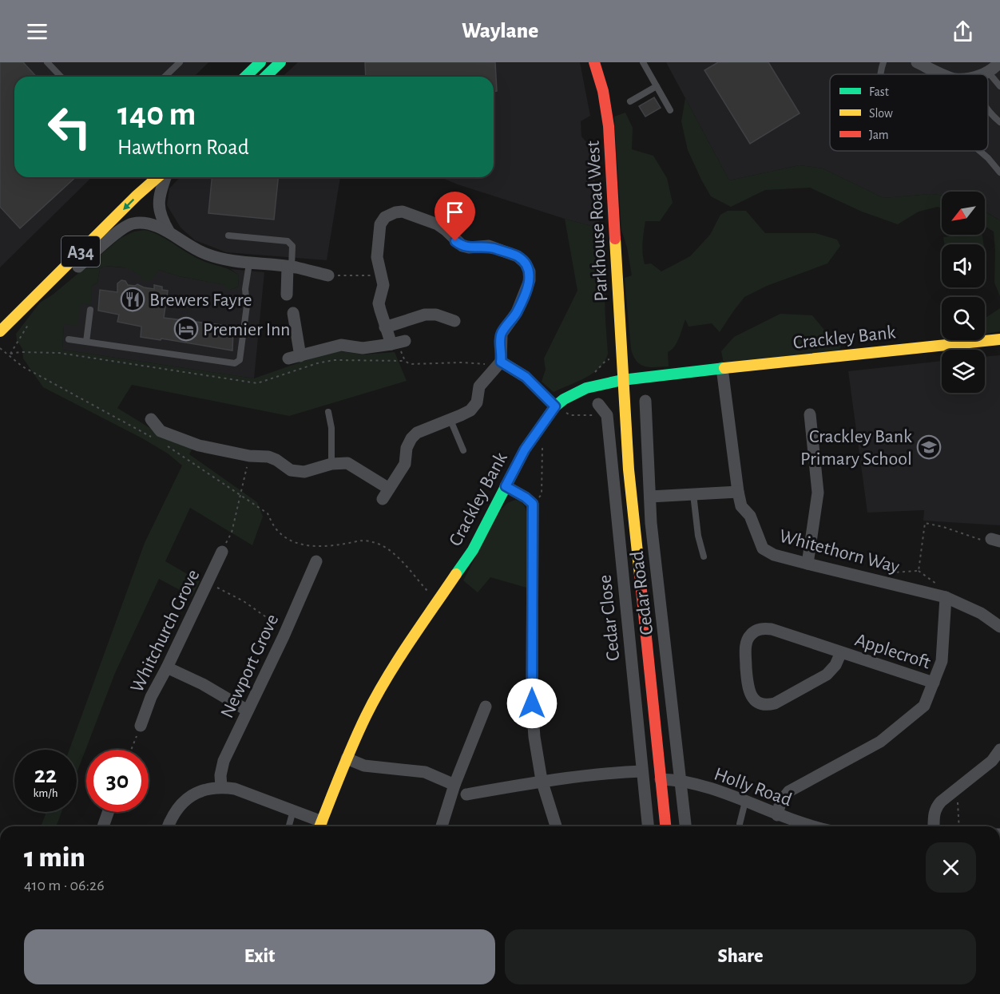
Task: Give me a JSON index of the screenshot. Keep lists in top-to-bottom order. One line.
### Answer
{"streets":{"main road":["Parkhouse Road West","A34","Crackley Bank","Cedar Road"],"street":["Whitethorn Way","Cedar Close","Whitchurch Grove","Applecroft","Newport Grove","Holly Road"]},"crossings":[["Parkhouse Road West","Crackley Bank"],["Parkhouse Road West","Cedar Road"],["Crackley Bank","Whitethorn Way"],["Crackley Bank","Cedar Road"],["Cedar Road","Cedar Close"],["Cedar Road","Holly Road"]],"places":{"restaurant":["Brewers Fayre"],"hotel":["Premier Inn"],"school or university":["Crackley Bank Primary School"]},"legend":["Fast","Slow","Jam"],"north":"bottom left","page":{"header":"Waylane","turn":["140 m","Hawthorn Road"],"speed":"22 km/h","limit":"30","heading":["1 min","410 m · 06:26"],"buttons":["Exit","Share"]}}
